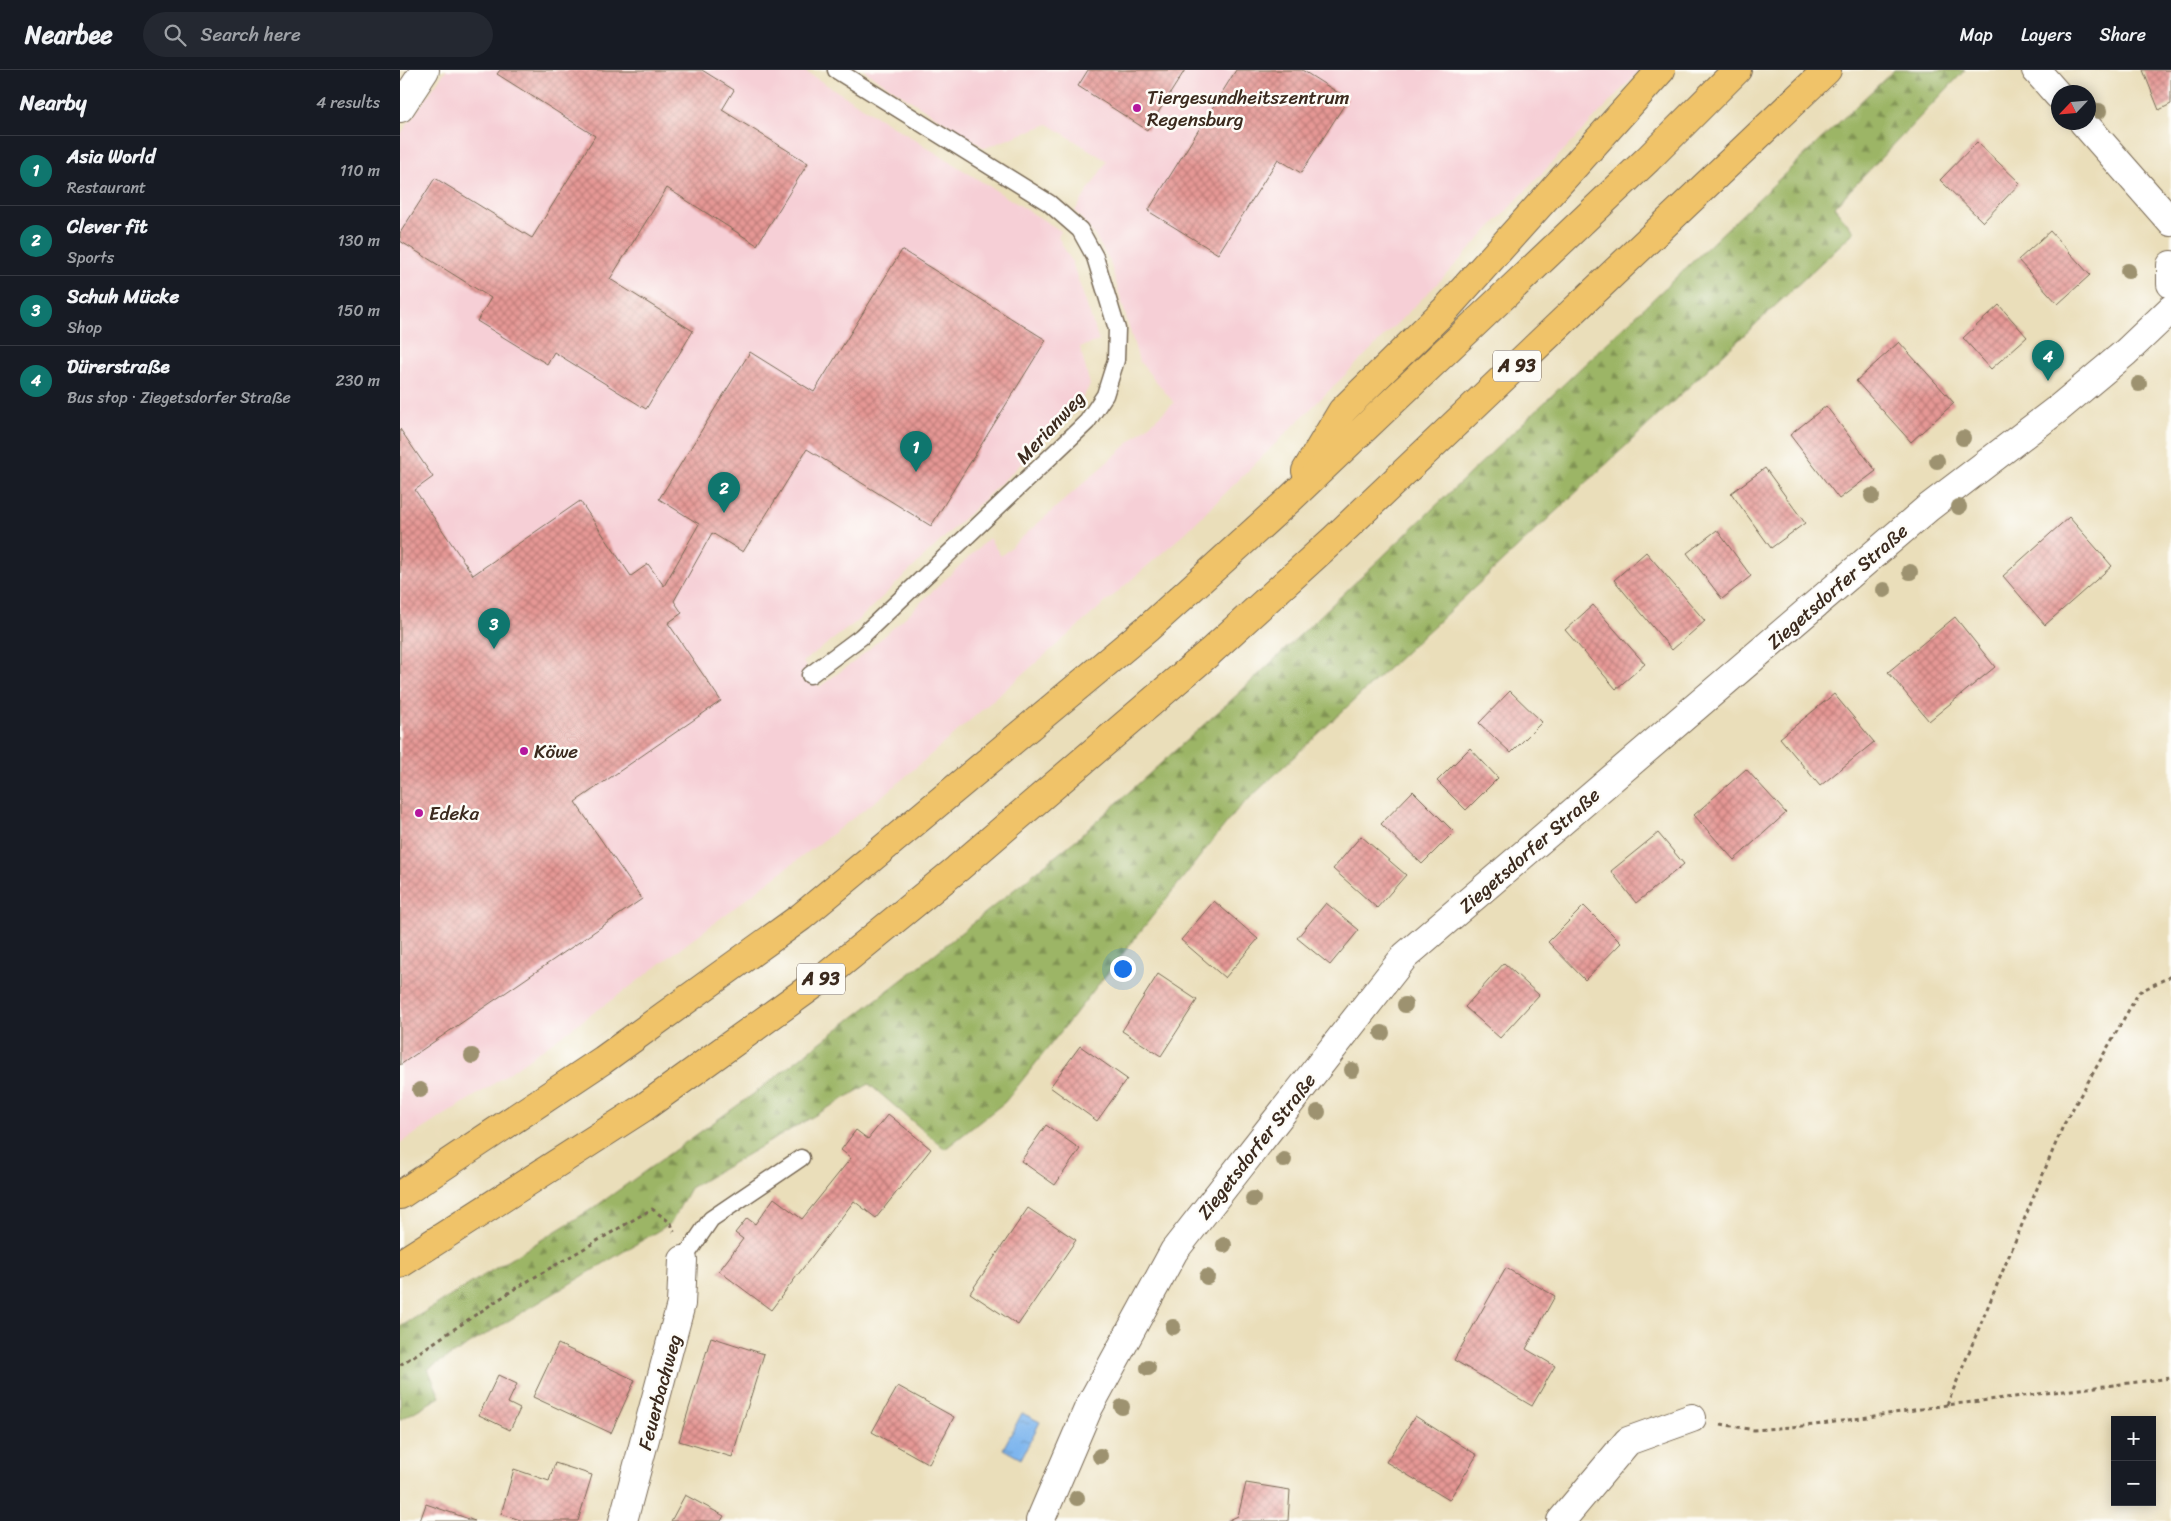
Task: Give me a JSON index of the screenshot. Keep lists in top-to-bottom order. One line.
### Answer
{"streets":{"highway":["A 93"],"street":["Ziegetsdorfer Straße","Feuerbachweg"],"lane":["Merianweg"]},"places":["Tiergesundheitszentrum Regensburg","Köwe","Edeka"],"north":"bottom left","page":{"header":"Nearbee","search":"Search here","nav":["Map","Layers","Share"],"heading":["Nearby","4 results"],"list":[{"mark":"1","name":"Asia World","note":"Restaurant","value":"110 m"},{"mark":"2","name":"Clever fit","note":"Sports","value":"130 m"},{"mark":"3","name":"Schuh Mücke","note":"Shop","value":"150 m"},{"mark":"4","name":"Dürerstraße","note":"Bus stop · Ziegetsdorfer Straße","value":"230 m"}],"pins":["4","1","2","3"],"map_buttons":["+","−"]}}
